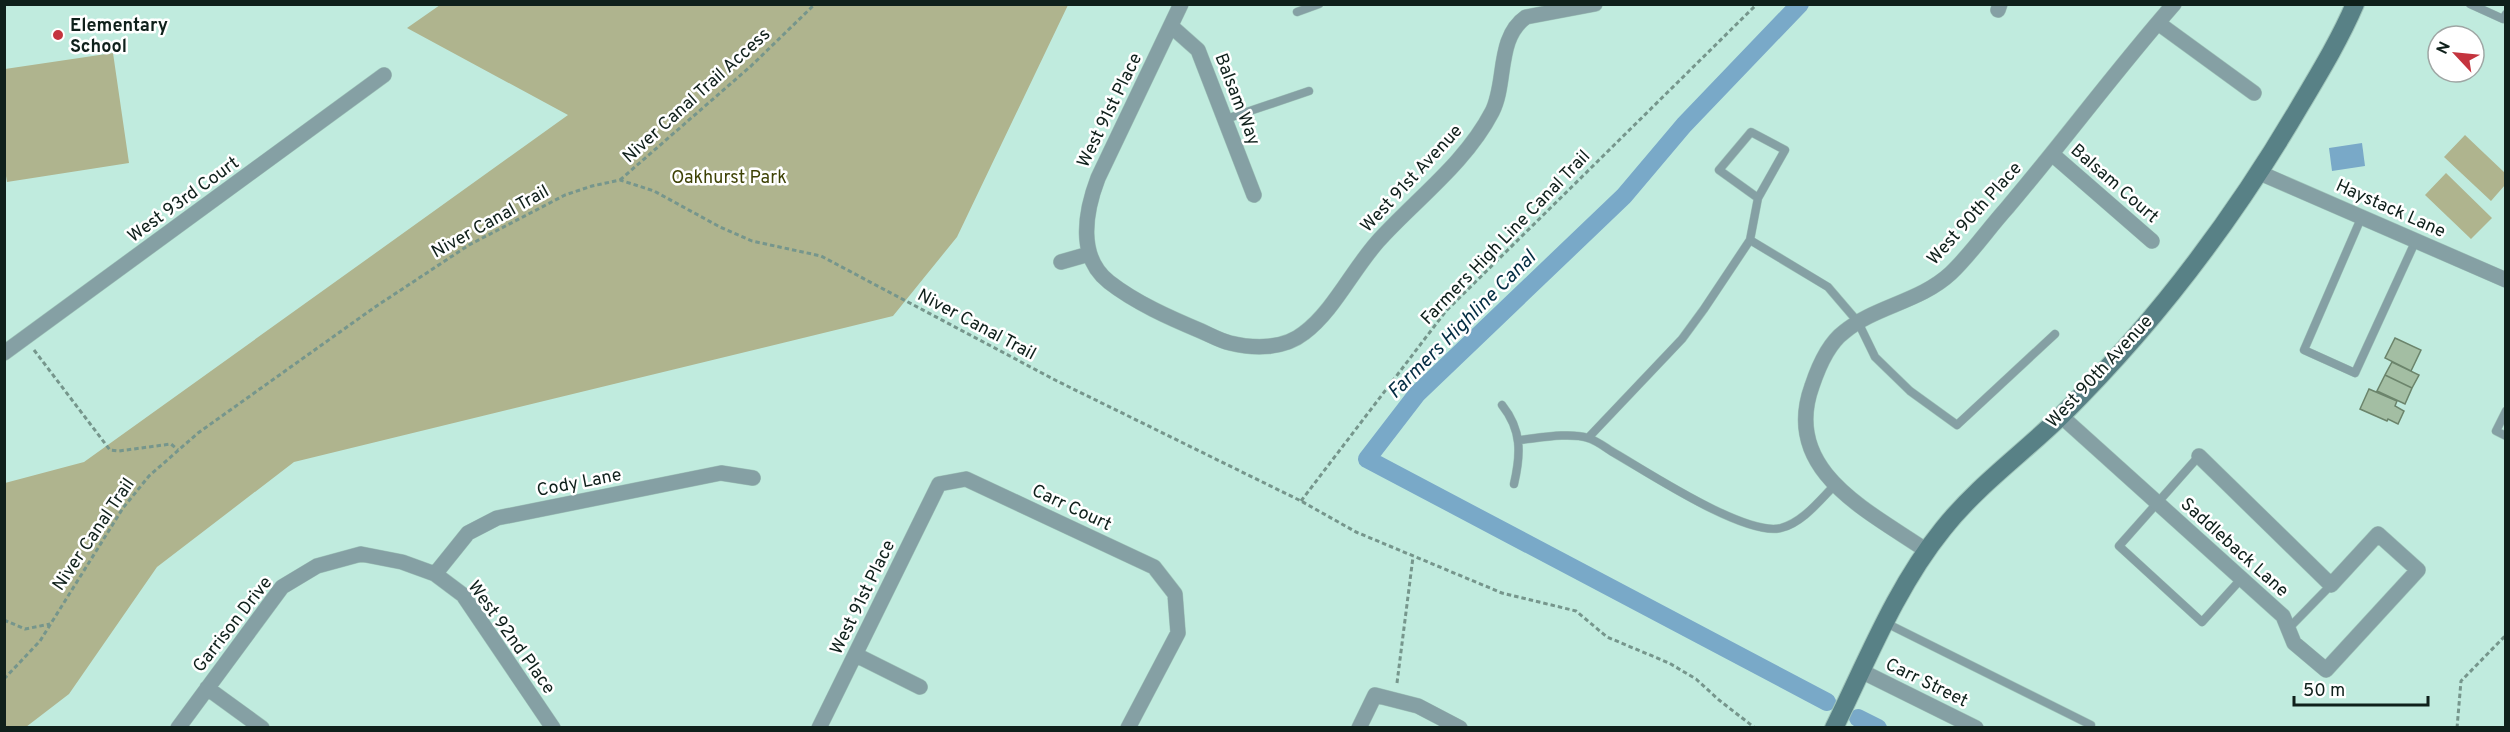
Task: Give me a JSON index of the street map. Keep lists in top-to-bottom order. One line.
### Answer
{"streets":{"street":["Balsam Way","West 91st Place","West 91st Avenue","Balsam Court","West 93rd Court","Haystack Lane","West 90th Place","West 90th Avenue","Cody Lane","Carr Court","Saddleback Lane","Garrison Drive","West 92nd Place","Carr Street"],"path":["Niver Canal Trail Access","Niver Canal Trail","Farmers High Line Canal Trail"]},"crossings":[["Niver Canal Trail Access","Niver Canal Trail"],["Balsam Way","West 91st Place"],["West 91st Place","West 91st Avenue"],["West 91st Place","Carr Court"],["Balsam Court","West 90th Place"],["Haystack Lane","West 90th Avenue"],["West 90th Place","West 90th Avenue"],["Niver Canal Trail","Farmers High Line Canal Trail"],["West 90th Avenue","Saddleback Lane"],["West 90th Avenue","Carr Street"],["Cody Lane","Garrison Drive"],["Cody Lane","West 92nd Place"],["Garrison Drive","West 92nd Place"]],"water":["Farmers Highline Canal"],"parks":["Oakhurst Park"],"places":["Elementary School"],"scale_bar":"50 m","north":"top left"}
